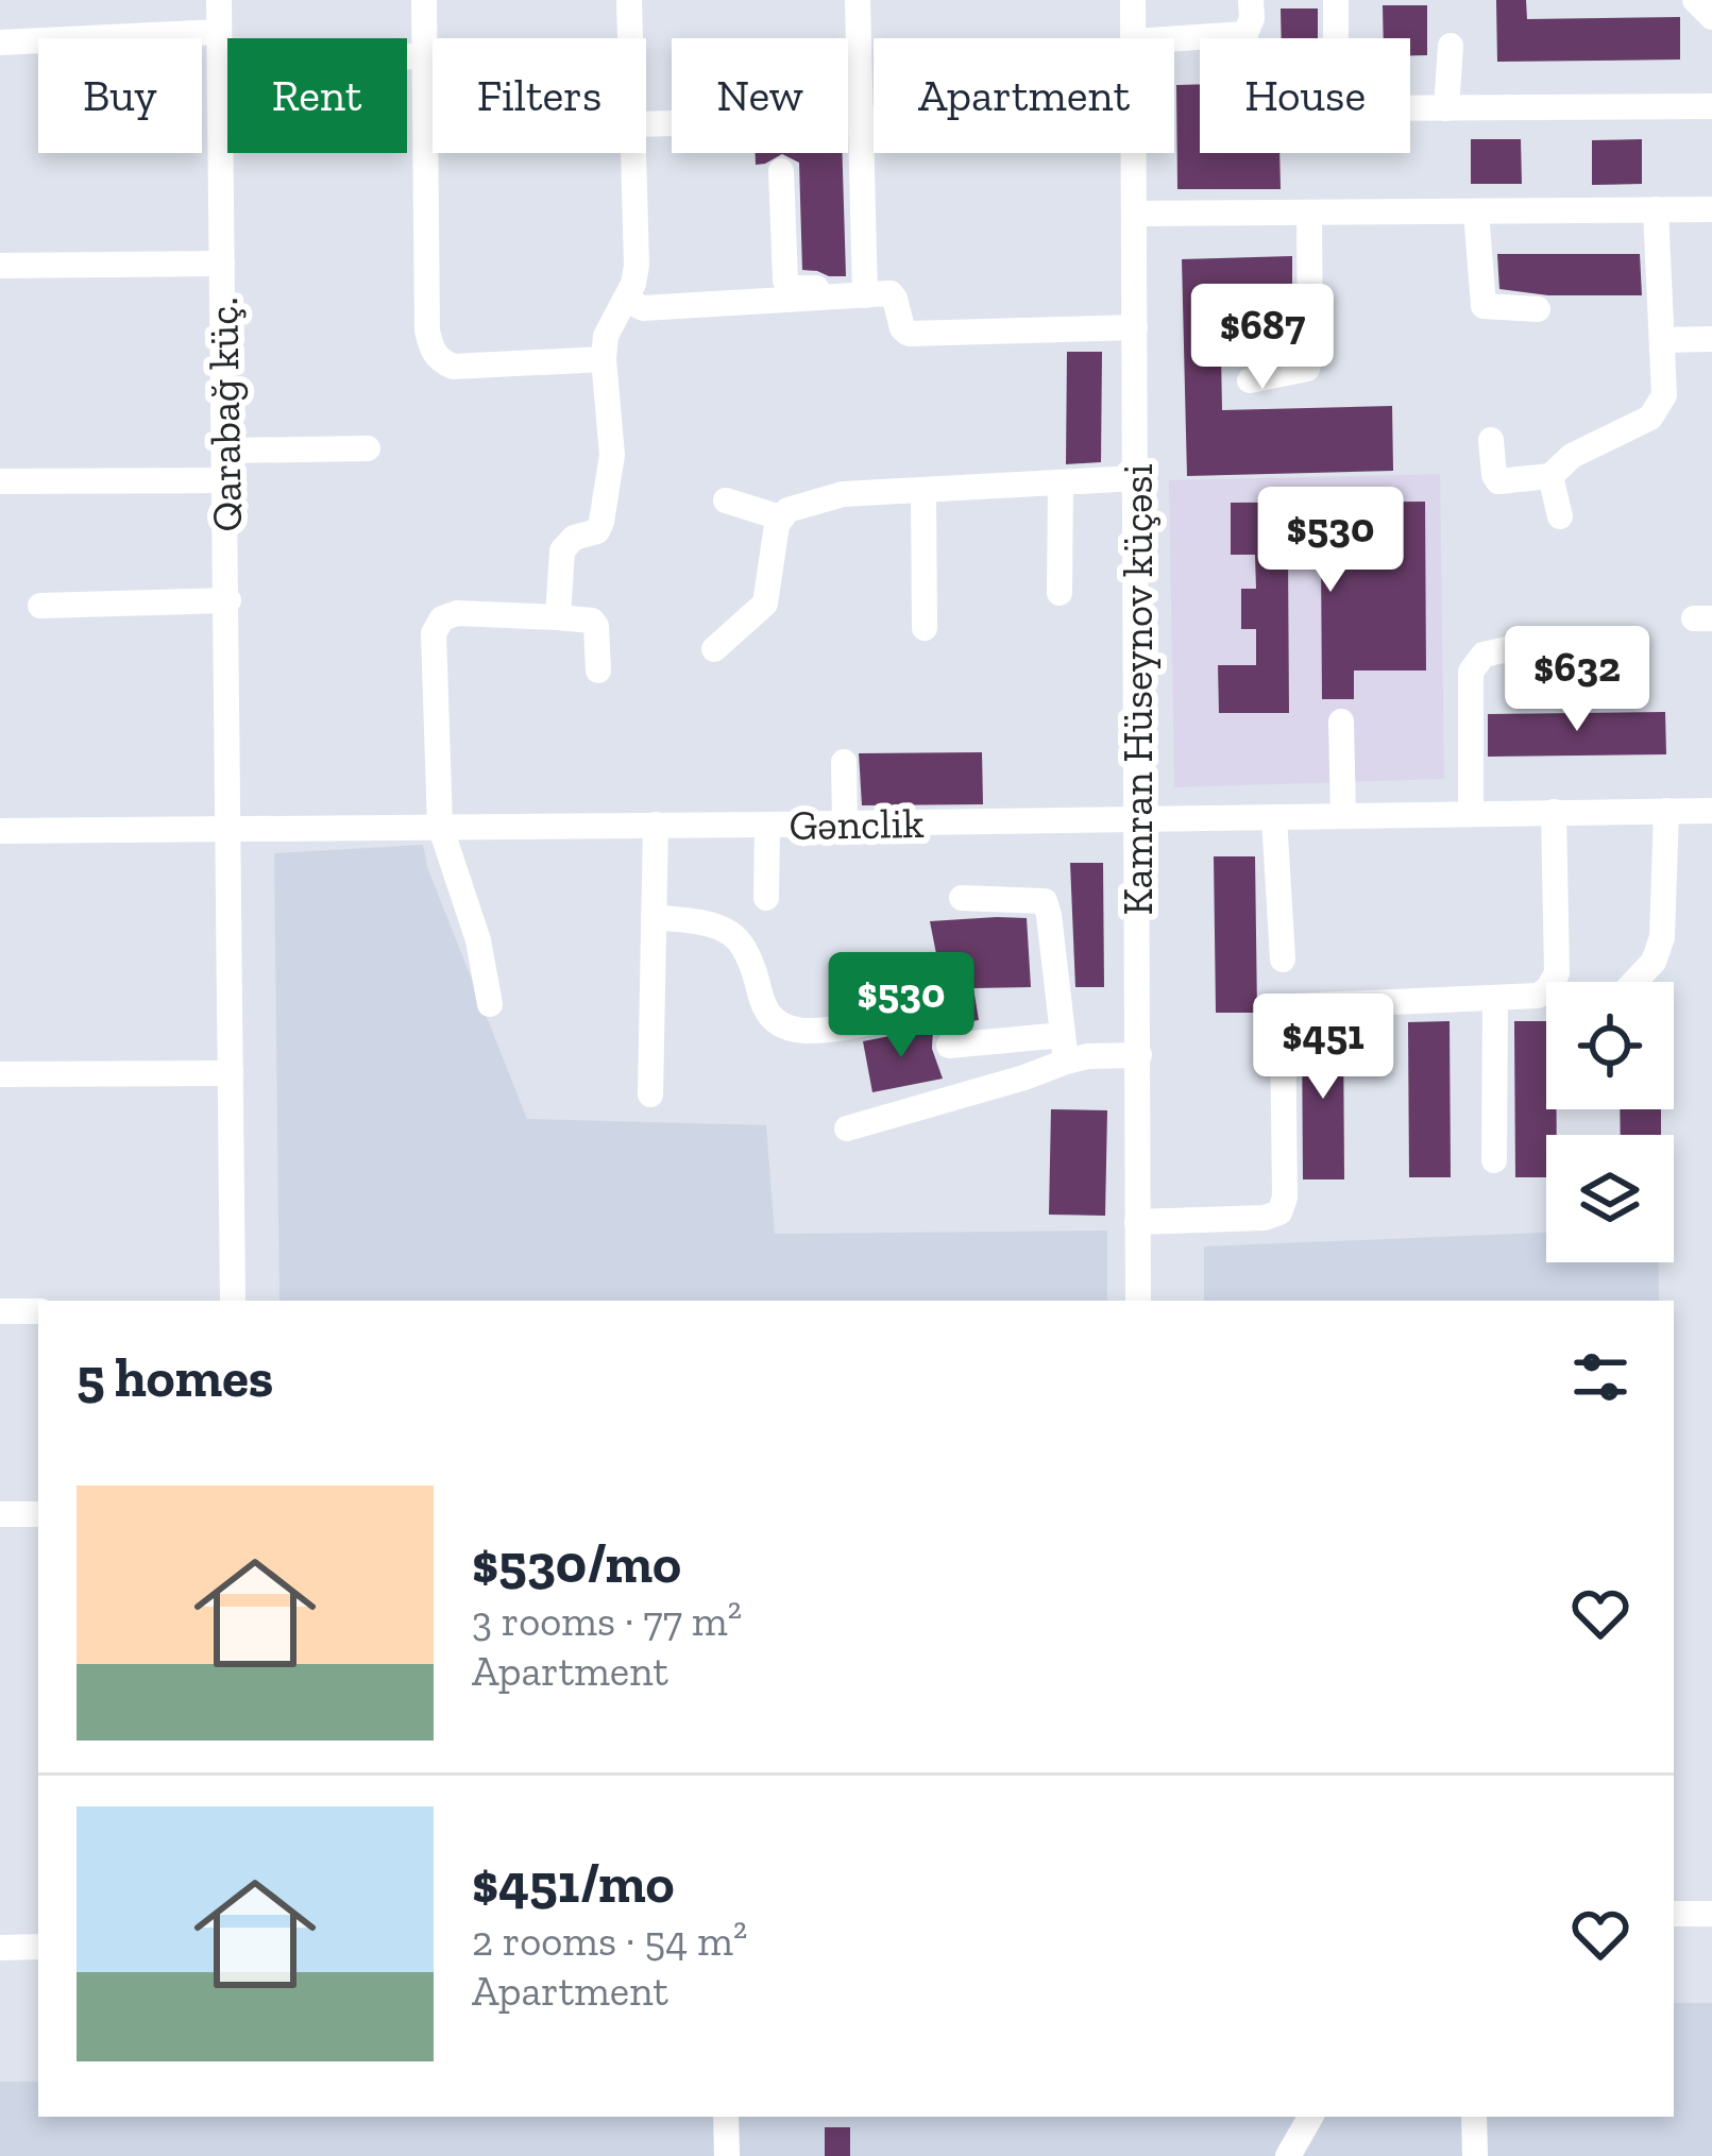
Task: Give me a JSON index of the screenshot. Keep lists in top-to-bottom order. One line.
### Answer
{"streets":{"street":["Qarabağ küç.","Kamran Hüseynov küçəsi","Gənclik"]},"crossings":[["Qarabağ küç.","Gənclik"],["Kamran Hüseynov küçəsi","Gənclik"]],"page":{"chip":["Buy","Rent","Filters","New","Apartment","House"],"price":["$687","$530","$632","$530","$451"],"heading":"5 homes","list":[{"name":"$530/mo","note":"3 rooms · 77 m² · Apartment"},{"name":"$451/mo","note":"2 rooms · 54 m² · Apartment"}]}}
